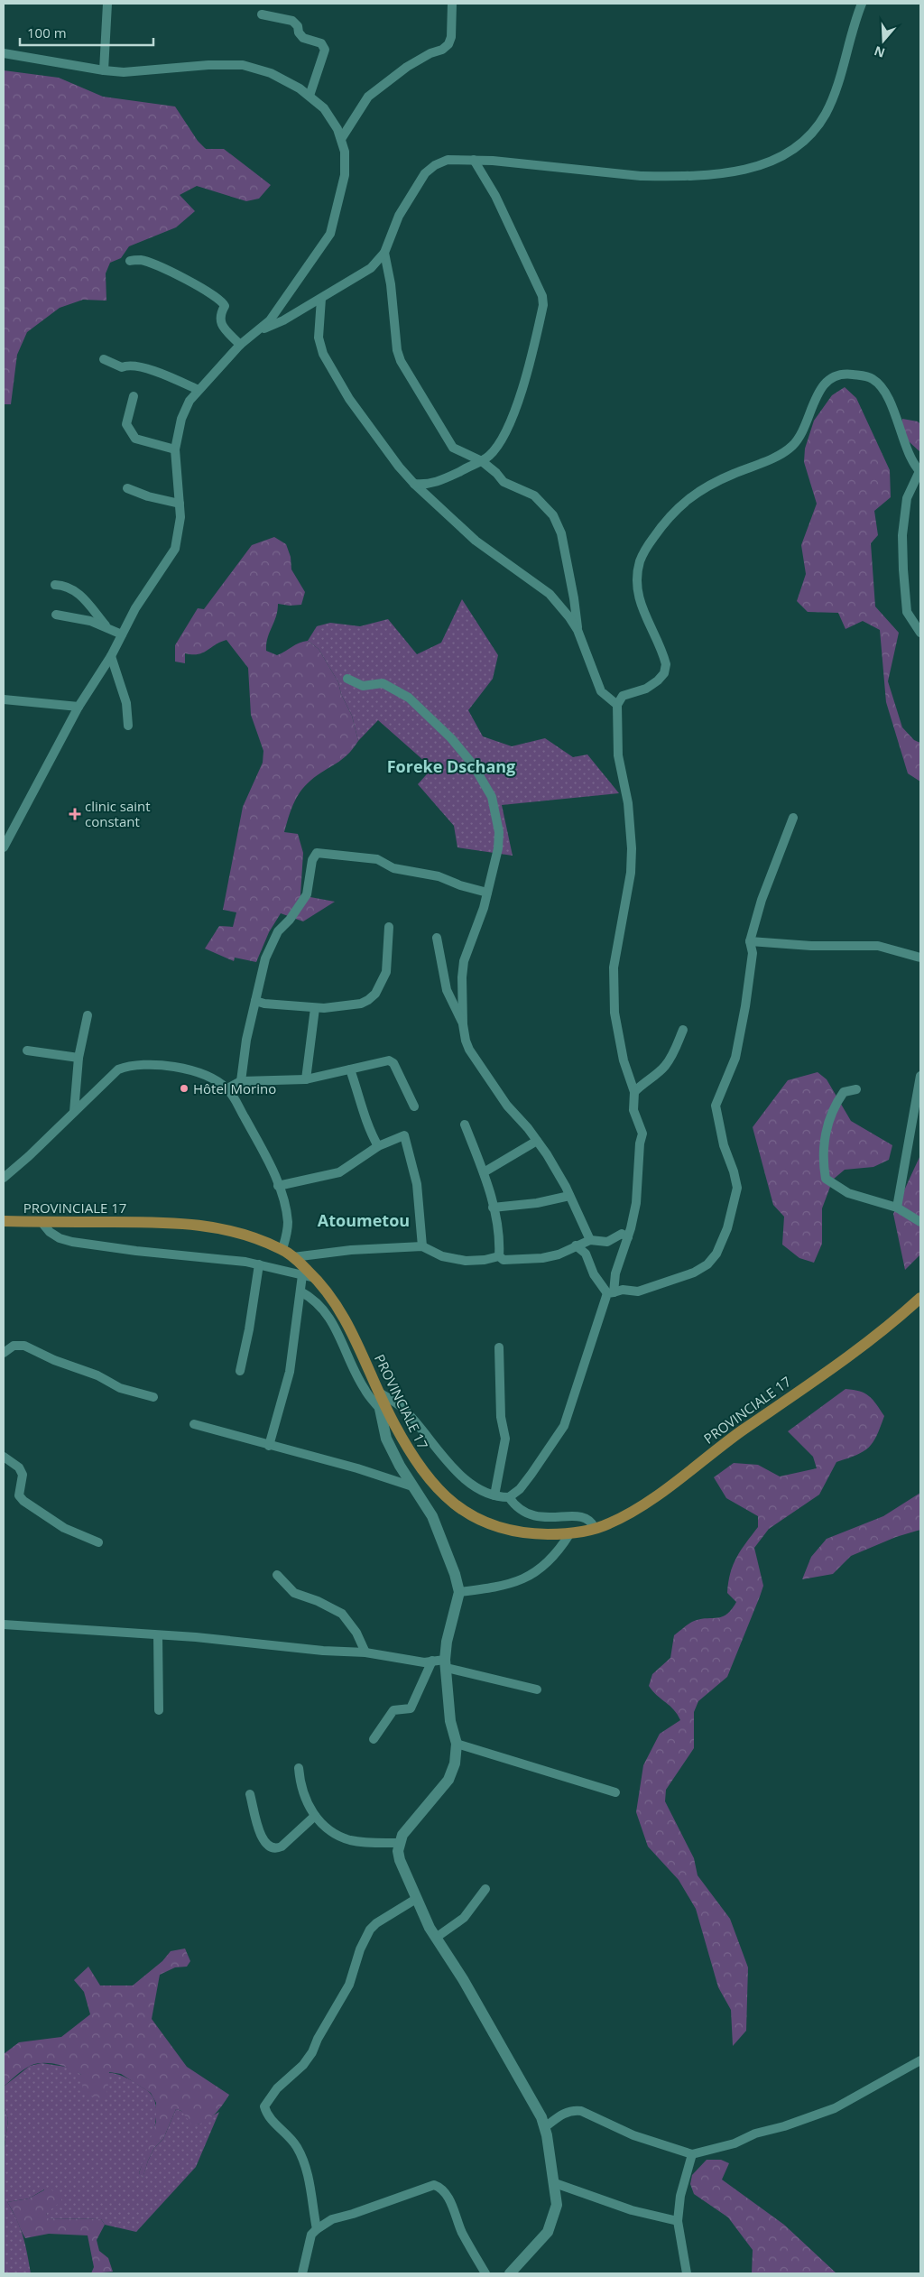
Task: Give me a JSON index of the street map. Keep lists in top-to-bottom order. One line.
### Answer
{"streets":{"main road":["PROVINCIALE 17"]},"districts":["Foreke Dschang","Atoumetou"],"places":{"health":["clinic saint constant"],"other":["Hôtel Morino"]},"scale_bar":"100 m","north":"bottom"}
